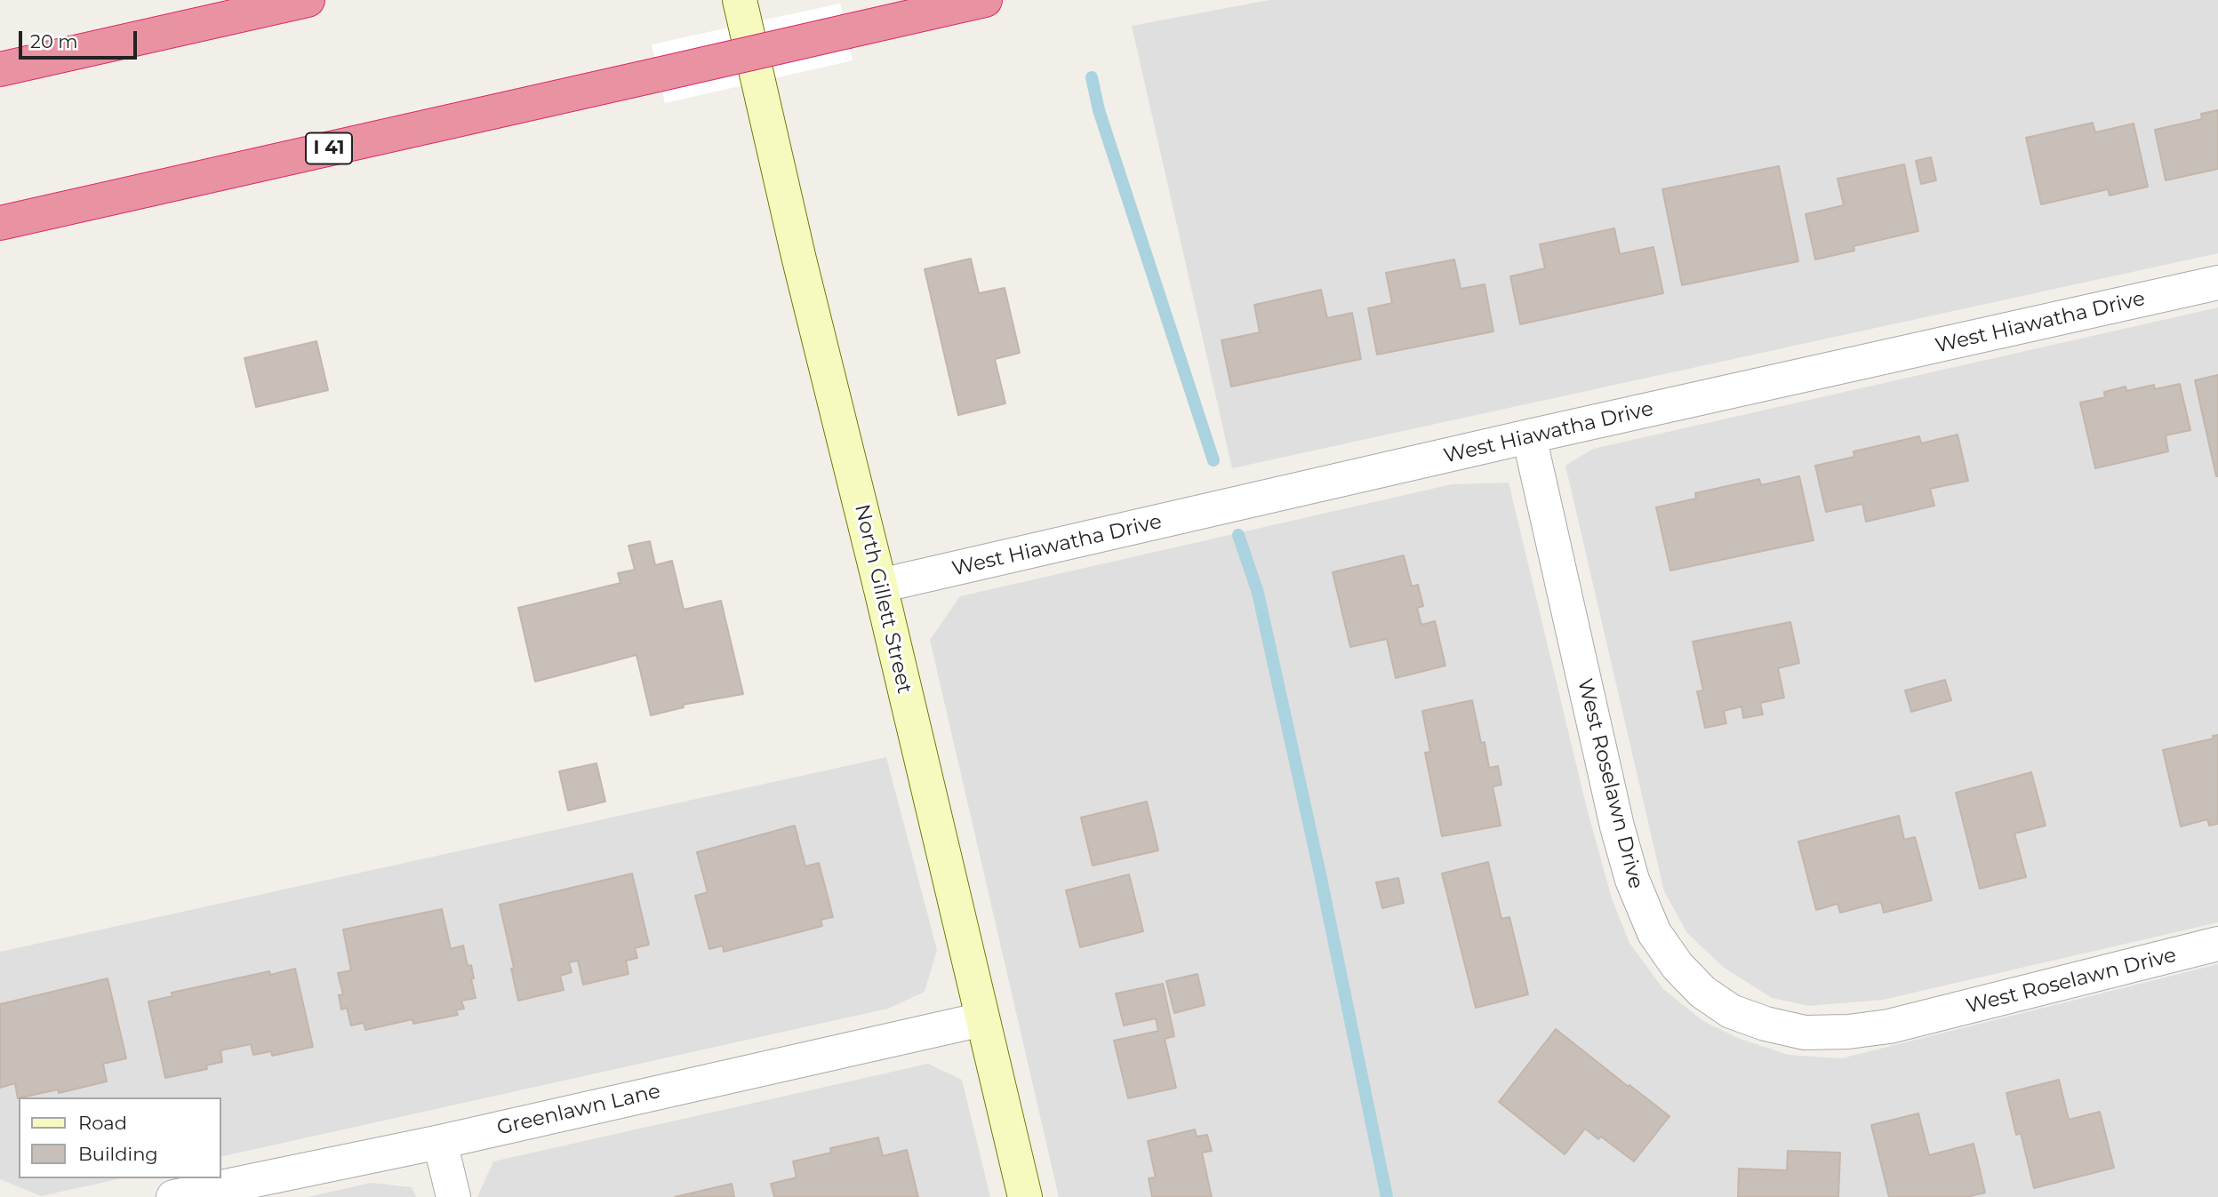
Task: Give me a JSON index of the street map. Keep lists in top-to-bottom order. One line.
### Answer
{"streets":{"highway":["I 41"],"street":["West Hiawatha Drive","North Gillett Street","West Roselawn Drive","Greenlawn Lane"]},"crossings":[["West Hiawatha Drive","North Gillett Street"],["West Hiawatha Drive","West Roselawn Drive"],["North Gillett Street","Greenlawn Lane"]],"legend":["Road","Building"],"scale_bar":"20 m"}
